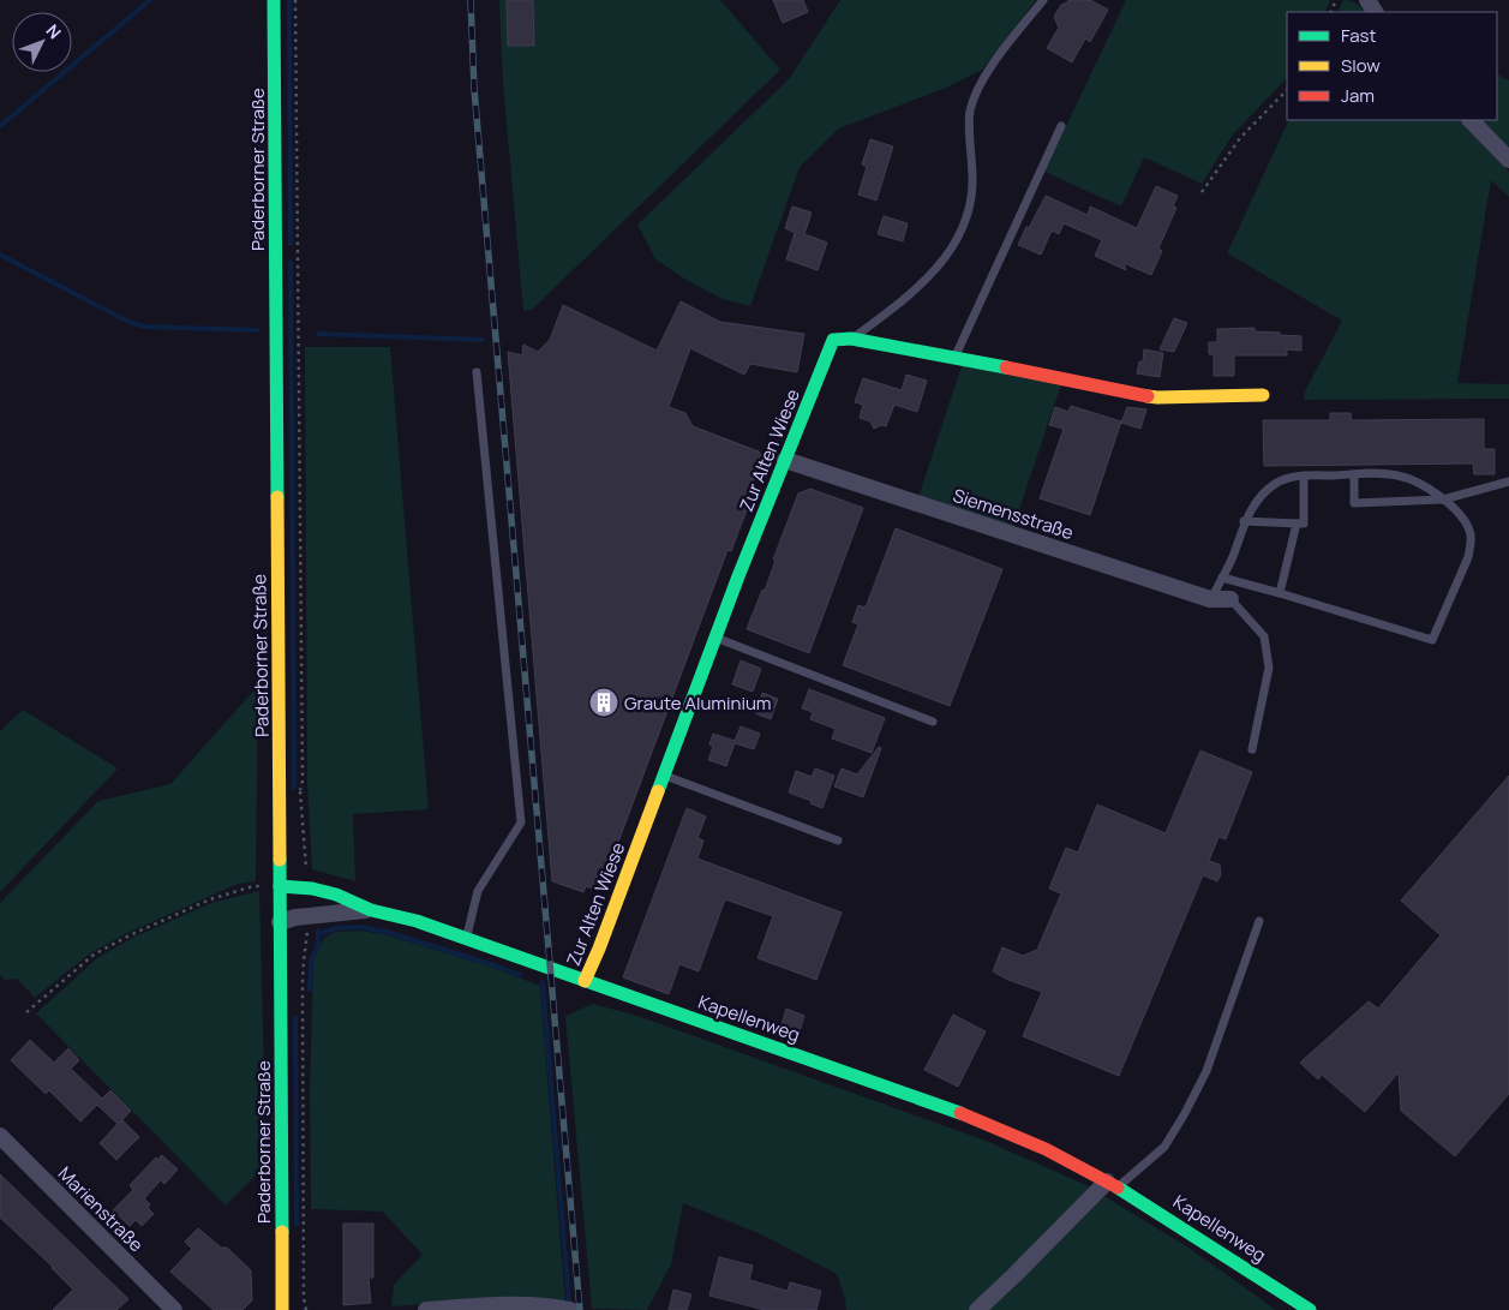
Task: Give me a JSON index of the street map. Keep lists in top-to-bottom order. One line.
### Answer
{"streets":{"street":["Paderborner Straße","Zur Alten Wiese","Siemensstraße","Kapellenweg","Marienstraße"]},"crossings":[["Paderborner Straße","Kapellenweg"],["Zur Alten Wiese","Siemensstraße"],["Zur Alten Wiese","Kapellenweg"]],"places":{"building":["Graute Aluminium"]},"legend":["Fast","Slow","Jam"],"north":"top right"}
